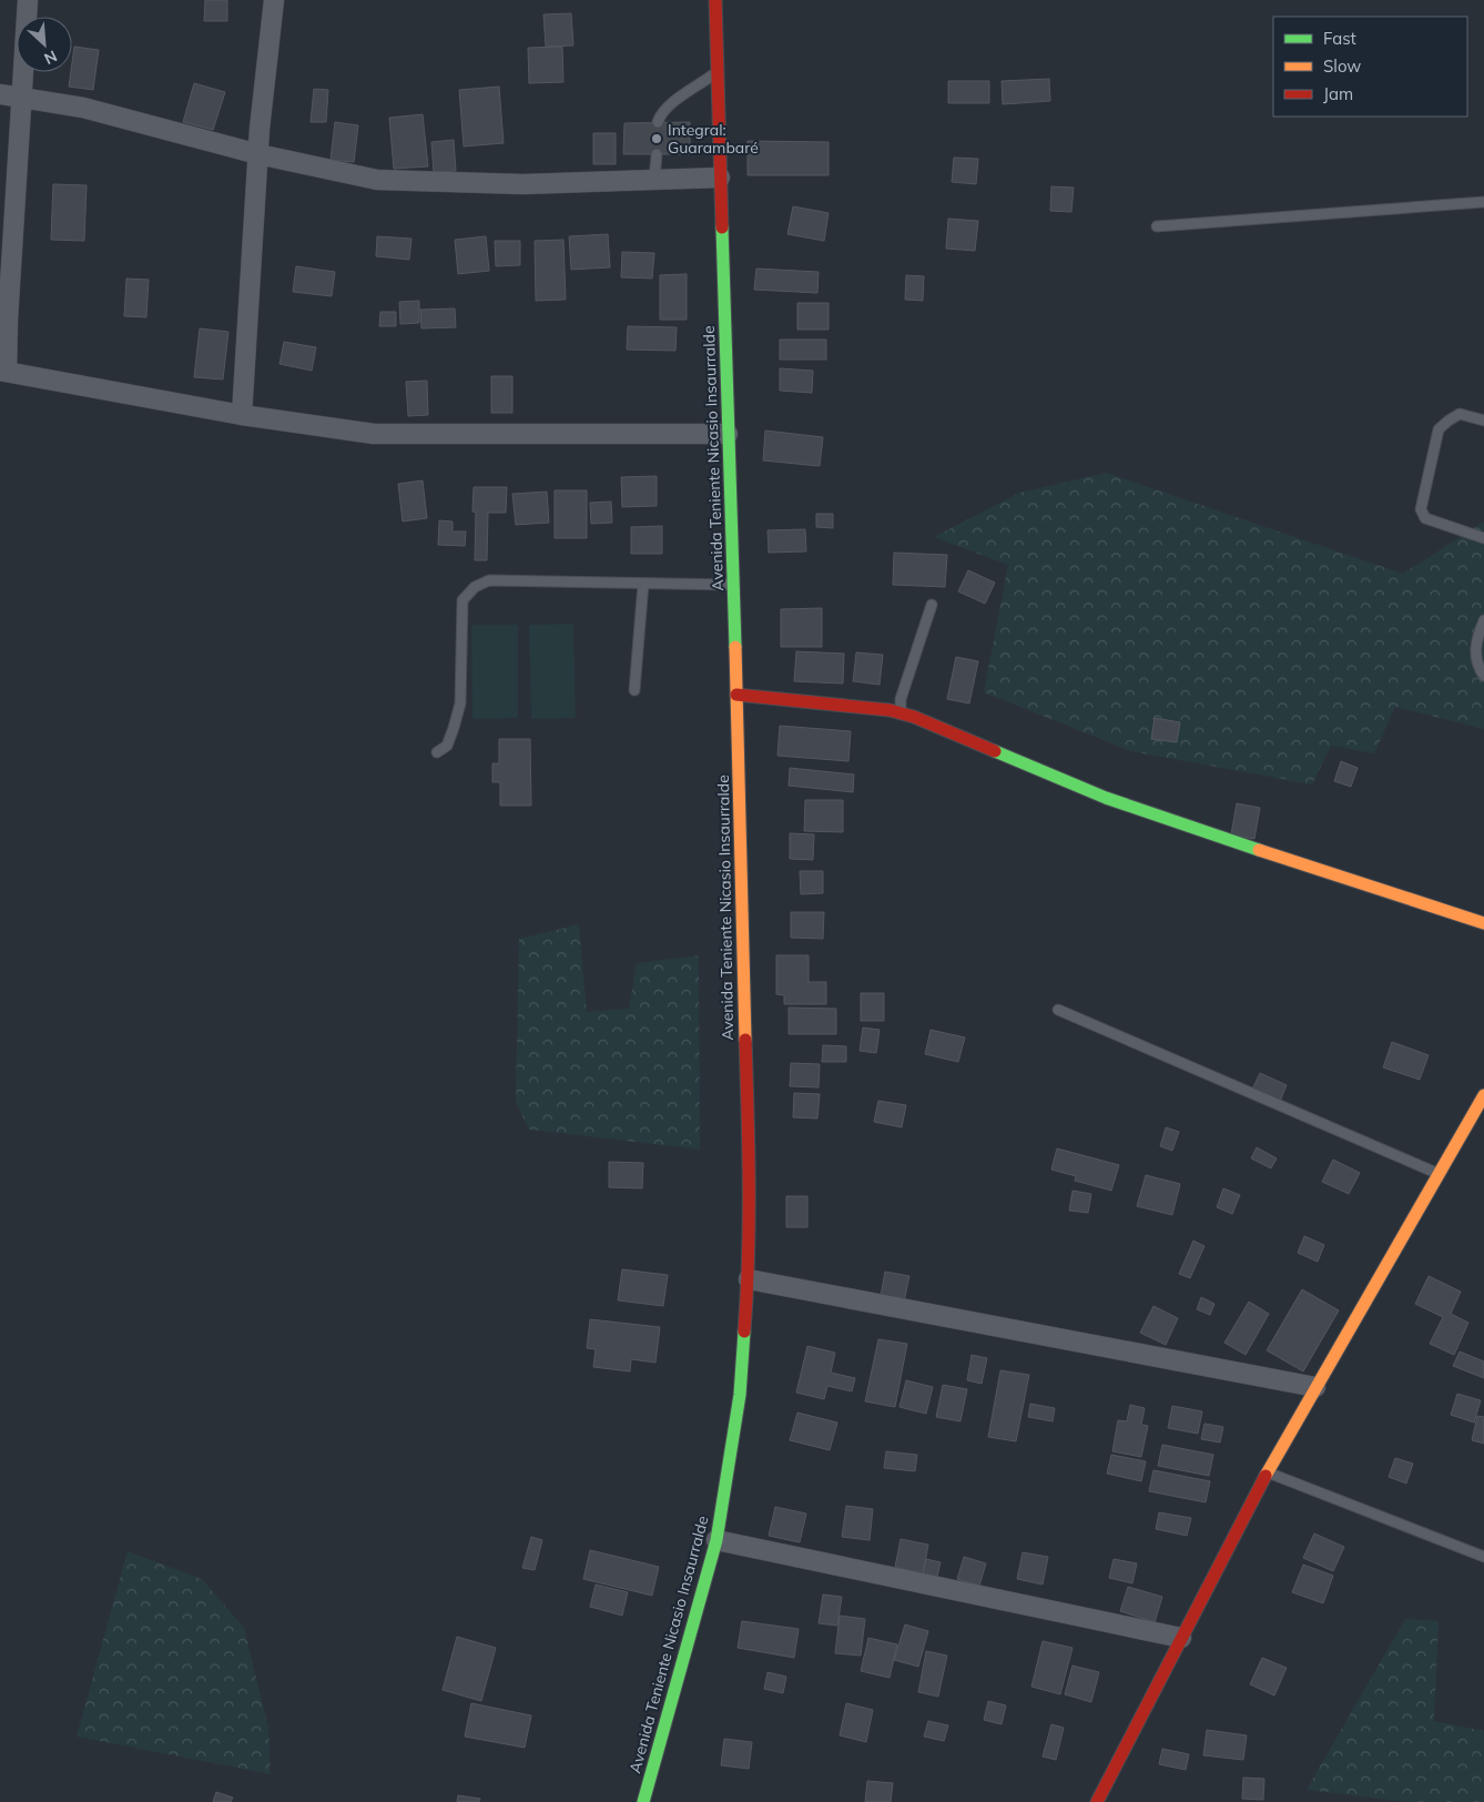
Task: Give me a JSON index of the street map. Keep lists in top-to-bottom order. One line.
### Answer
{"streets":{"main road":["Avenida Teniente Nicasio Insaurralde"]},"places":["Integral: Guarambaré"],"legend":["Fast","Slow","Jam"],"north":"bottom right"}
